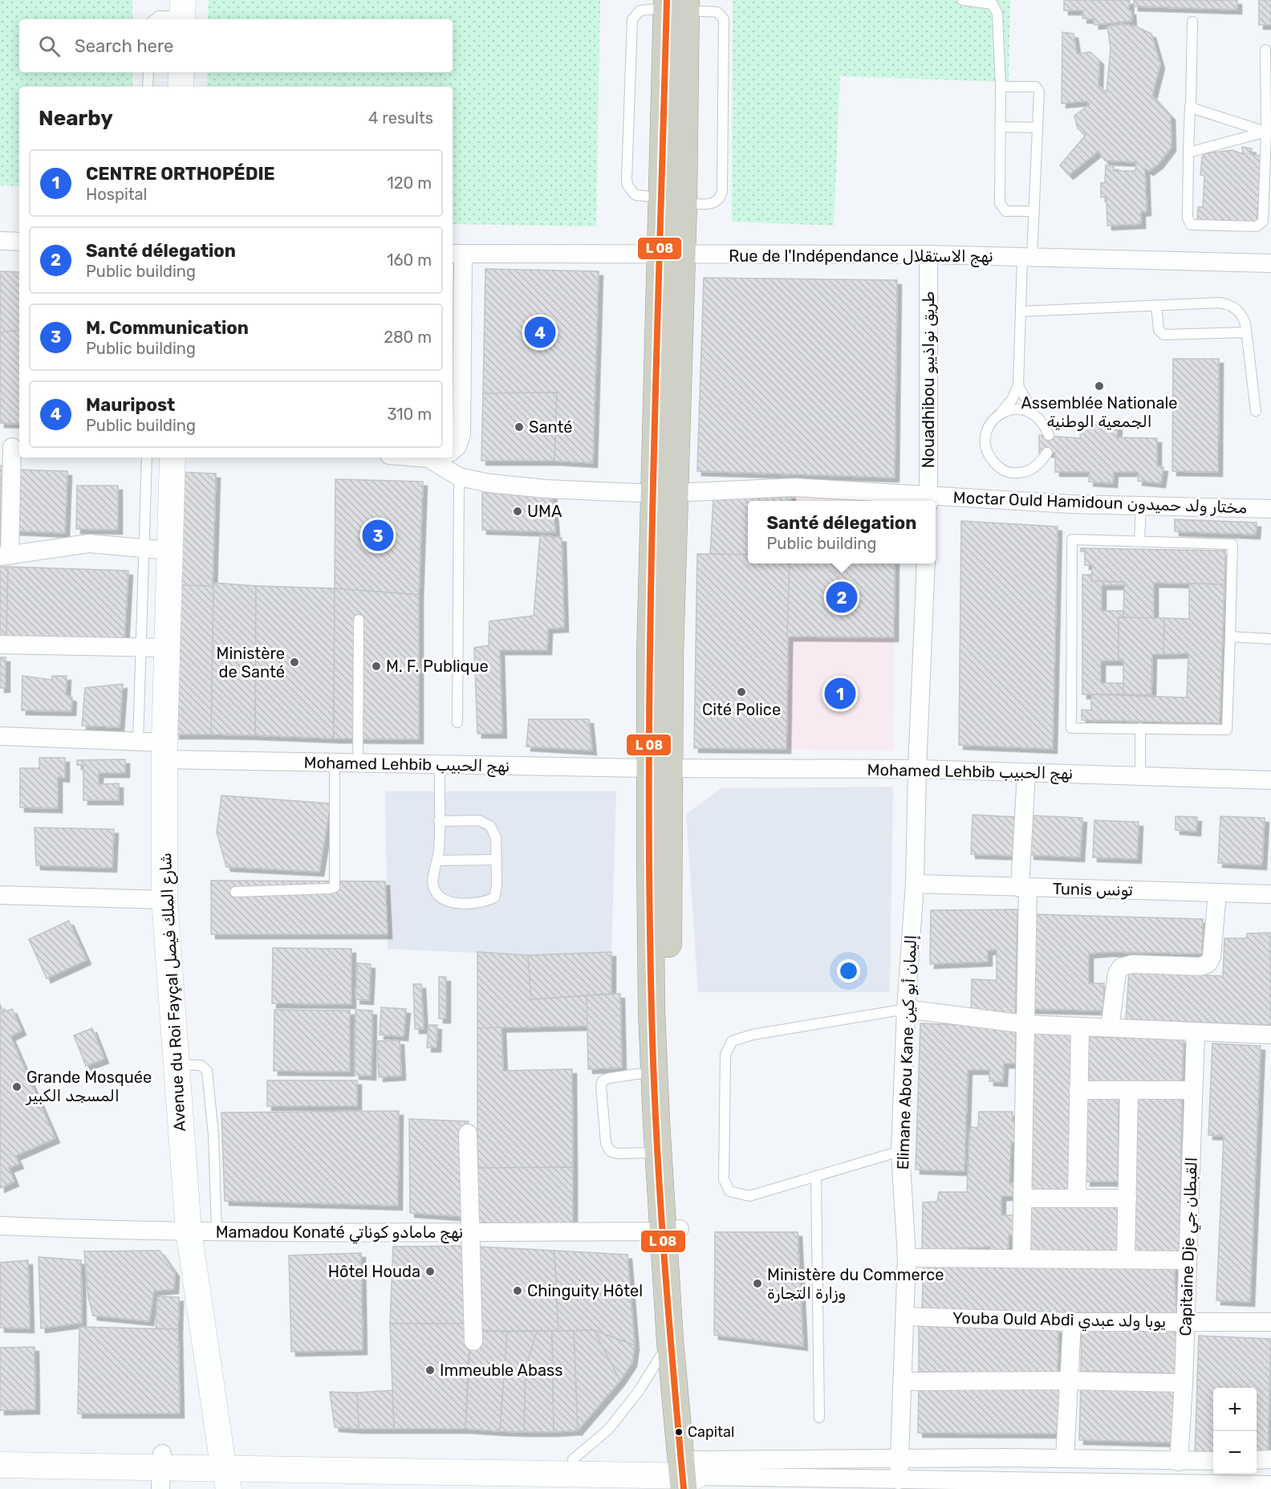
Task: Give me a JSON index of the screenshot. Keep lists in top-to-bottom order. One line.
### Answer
{"streets":{"street":["Rue de l'Indépendance نهج الاستقلال","Nouadhibou طريق نواذيبو","Moctar Ould Hamidoun مختار ولد حميدون","Mohamed Lehbib نهج الحبيب","Tunis تونس","Avenue du Roi Fayçal شارع الملك فيصل","Elimane Abou Kane إليمان أبو كين","Mamadou Konaté نهج مامادو كوناتي","Capitaine Dje القبطان جي","Youba Ould Abdi يوبا ولد عبدي"]},"crossings":[["Rue de l'Indépendance نهج الاستقلال","Nouadhibou طريق نواذيبو"],["Nouadhibou طريق نواذيبو","Moctar Ould Hamidoun مختار ولد حميدون"],["Mohamed Lehbib نهج الحبيب","Avenue du Roi Fayçal شارع الملك فيصل"],["Mohamed Lehbib نهج الحبيب","Elimane Abou Kane إليمان أبو كين"],["Tunis تونس","Elimane Abou Kane إليمان أبو كين"],["Avenue du Roi Fayçal شارع الملك فيصل","Mamadou Konaté نهج مامادو كوناتي"],["Elimane Abou Kane إليمان أبو كين","Youba Ould Abdi يوبا ولد عبدي"],["Capitaine Dje القبطان جي","Youba Ould Abdi يوبا ولد عبدي"]],"places":["Assemblée Nationale الجمعية الوطنية","Santé","UMA","Ministère de Santé","M. F. Publique","Cité Police","Grande Mosquée المسجد الكبير","Hôtel Houda","Ministère du Commerce وزارة التجارة","Chinguity Hôtel","Immeuble Abass","Capital"],"page":{"search":"Search here","heading":["Nearby","4 results"],"list":[{"mark":"1","name":"CENTRE ORTHOPÉDIE","note":"Hospital","value":"120 m"},{"mark":"2","name":"Santé délegation","note":"Public building","value":"160 m"},{"mark":"3","name":"M. Communication","note":"Public building","value":"280 m"},{"mark":"4","name":"Mauripost","note":"Public building","value":"310 m"}],"pins":["4","3","2","1"],"popup":["Santé délegation","Public building"],"map_buttons":["+","−"]}}
